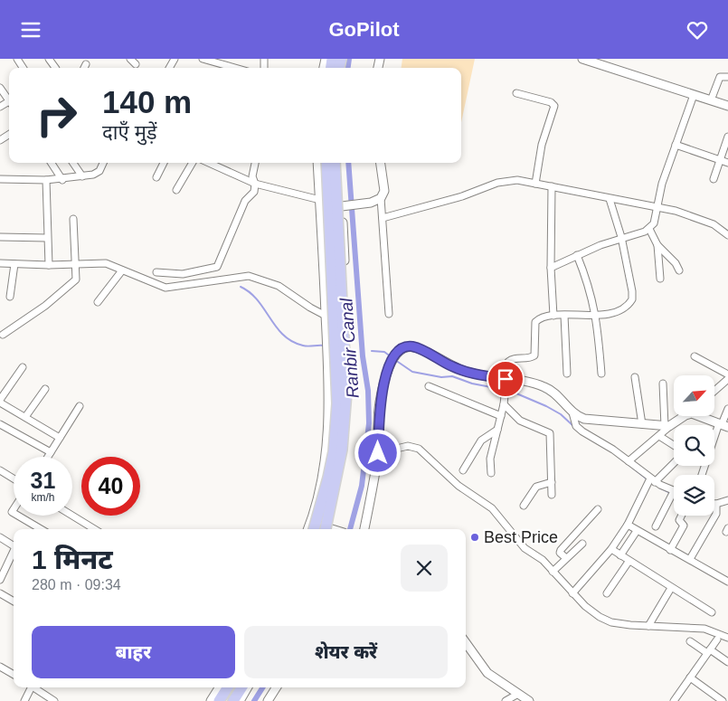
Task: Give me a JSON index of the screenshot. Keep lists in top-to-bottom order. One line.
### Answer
{"water":["Ranbir Canal"],"places":["Best Price"],"north":"top right","page":{"header":"GoPilot","turn":["140 m","दाएँ मुड़ें"],"speed":"31 km/h","limit":"40","heading":["1 मिनट","280 m · 09:34"],"buttons":["बाहर","शेयर करें"]}}
